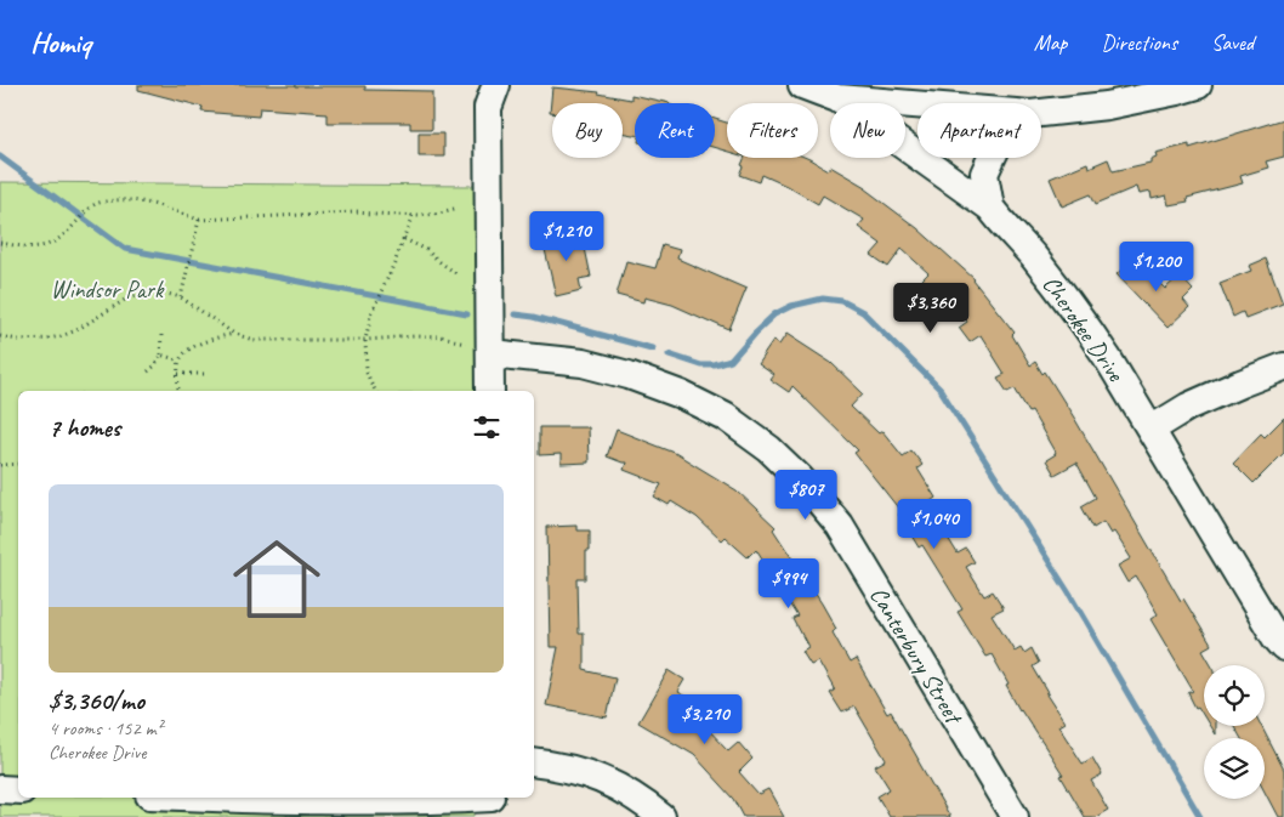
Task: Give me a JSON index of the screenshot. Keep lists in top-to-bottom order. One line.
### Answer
{"streets":{"street":["Cherokee Drive","Canterbury Street"]},"parks":["Windsor Park"],"page":{"header":"Homiq","nav":["Map","Directions","Saved"],"chip":["Buy","Rent","Filters","New","Apartment"],"price":["$1,210","$1,200","$3,360","$807","$1,040","$994","$3,210"],"heading":"7 homes","list":[{"name":"$3,360/mo","note":"4 rooms · 152 m² · Cherokee Drive"}]}}
